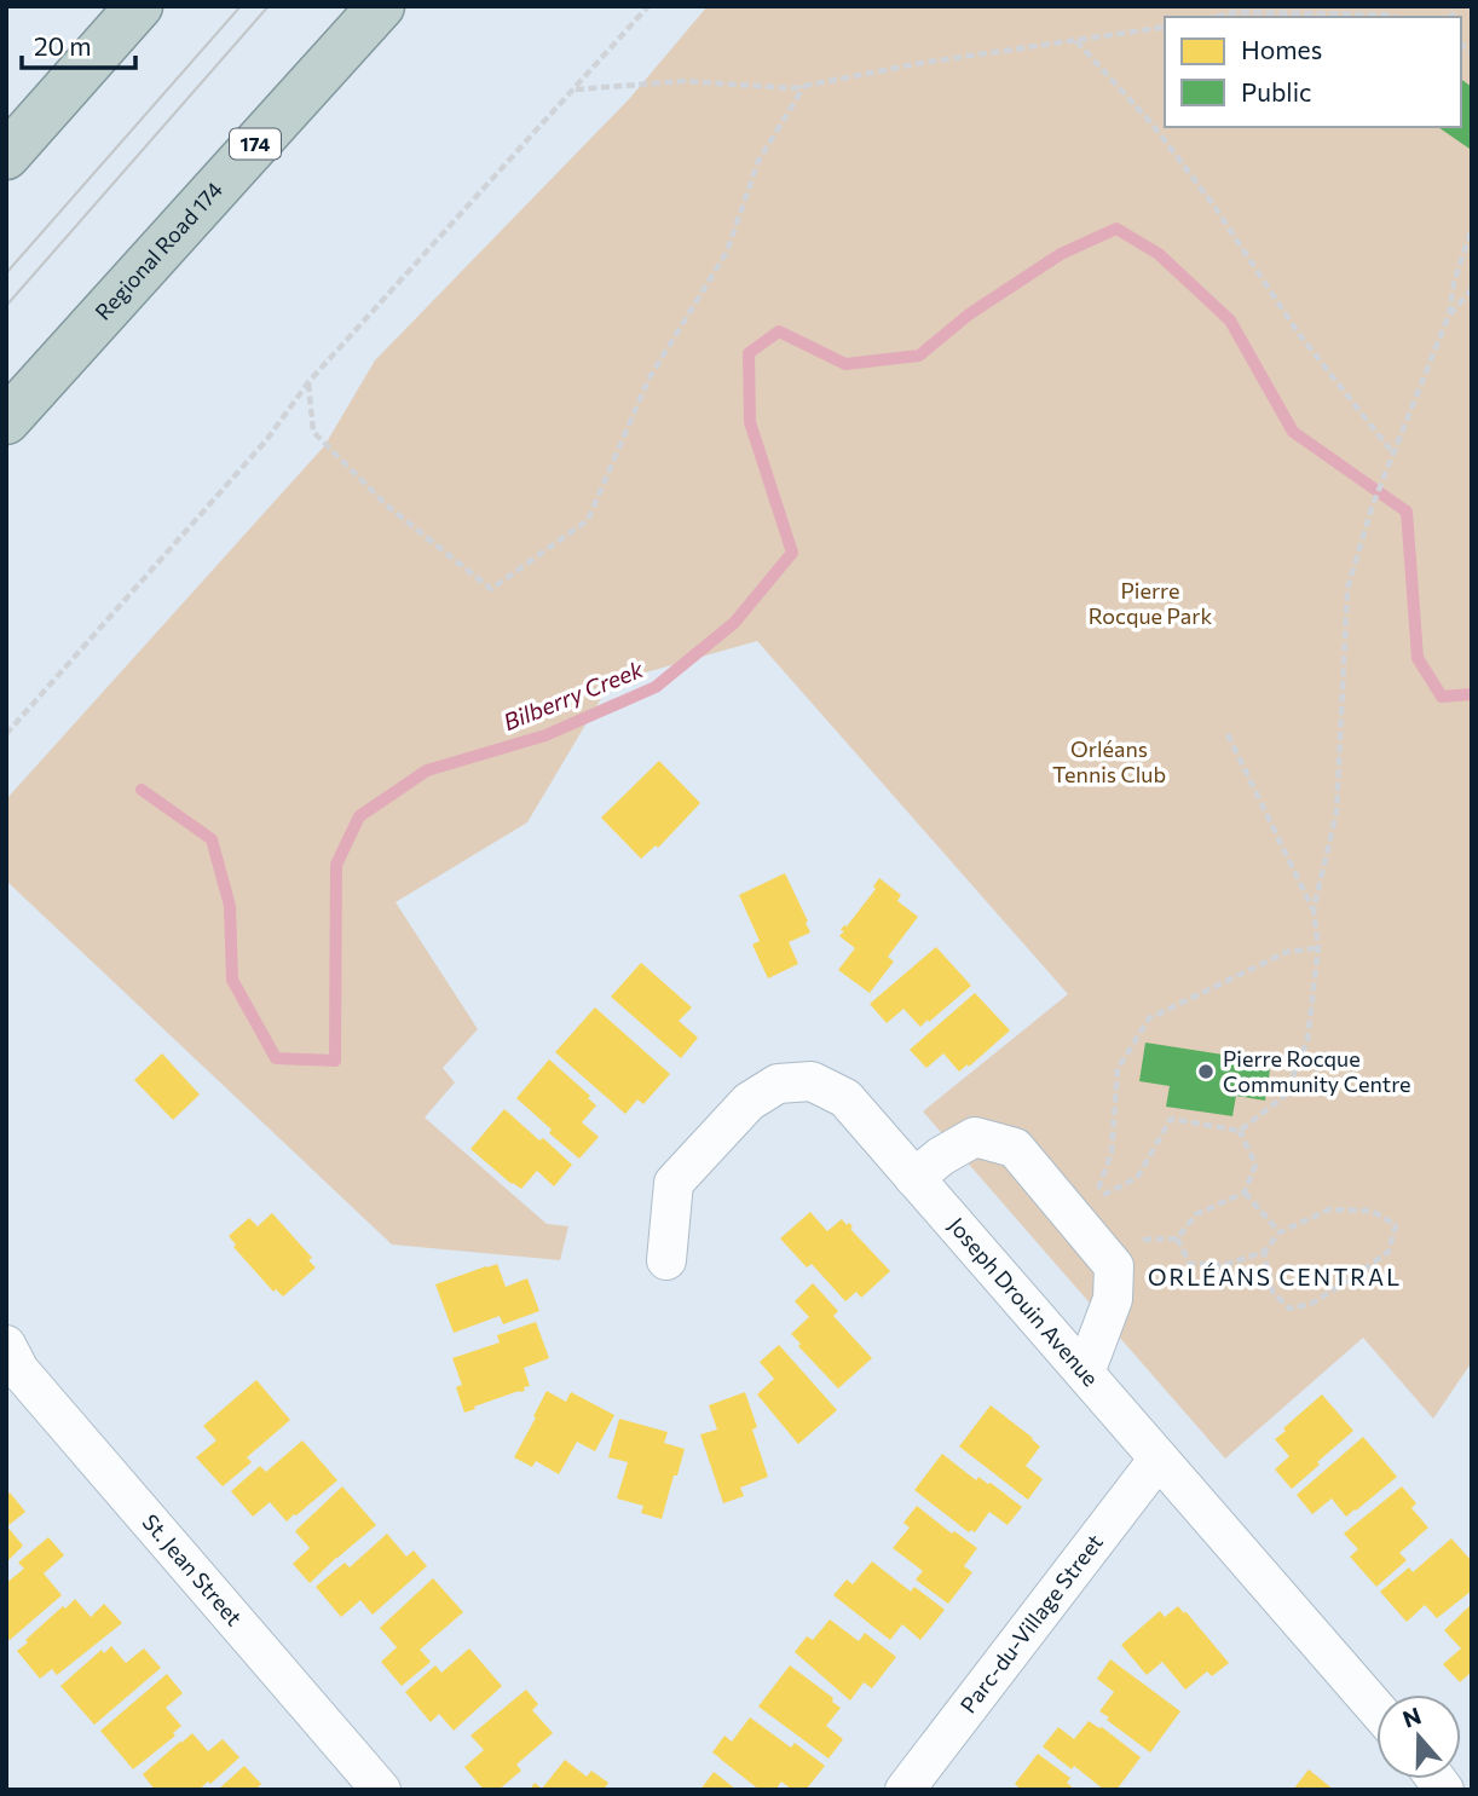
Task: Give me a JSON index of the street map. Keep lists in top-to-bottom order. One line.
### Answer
{"streets":{"highway":["174","Regional Road 174"],"street":["Joseph Drouin Avenue","St. Jean Street","Parc-du-Village Street"]},"crossings":[["Joseph Drouin Avenue","Parc-du-Village Street"]],"districts":["ORLÉANS CENTRAL"],"water":["Bilberry Creek"],"parks":["Pierre Rocque Park","Orléans Tennis Club"],"places":["Pierre Rocque Community Centre"],"legend":["Homes","Public"],"scale_bar":"20 m","north":"top"}
